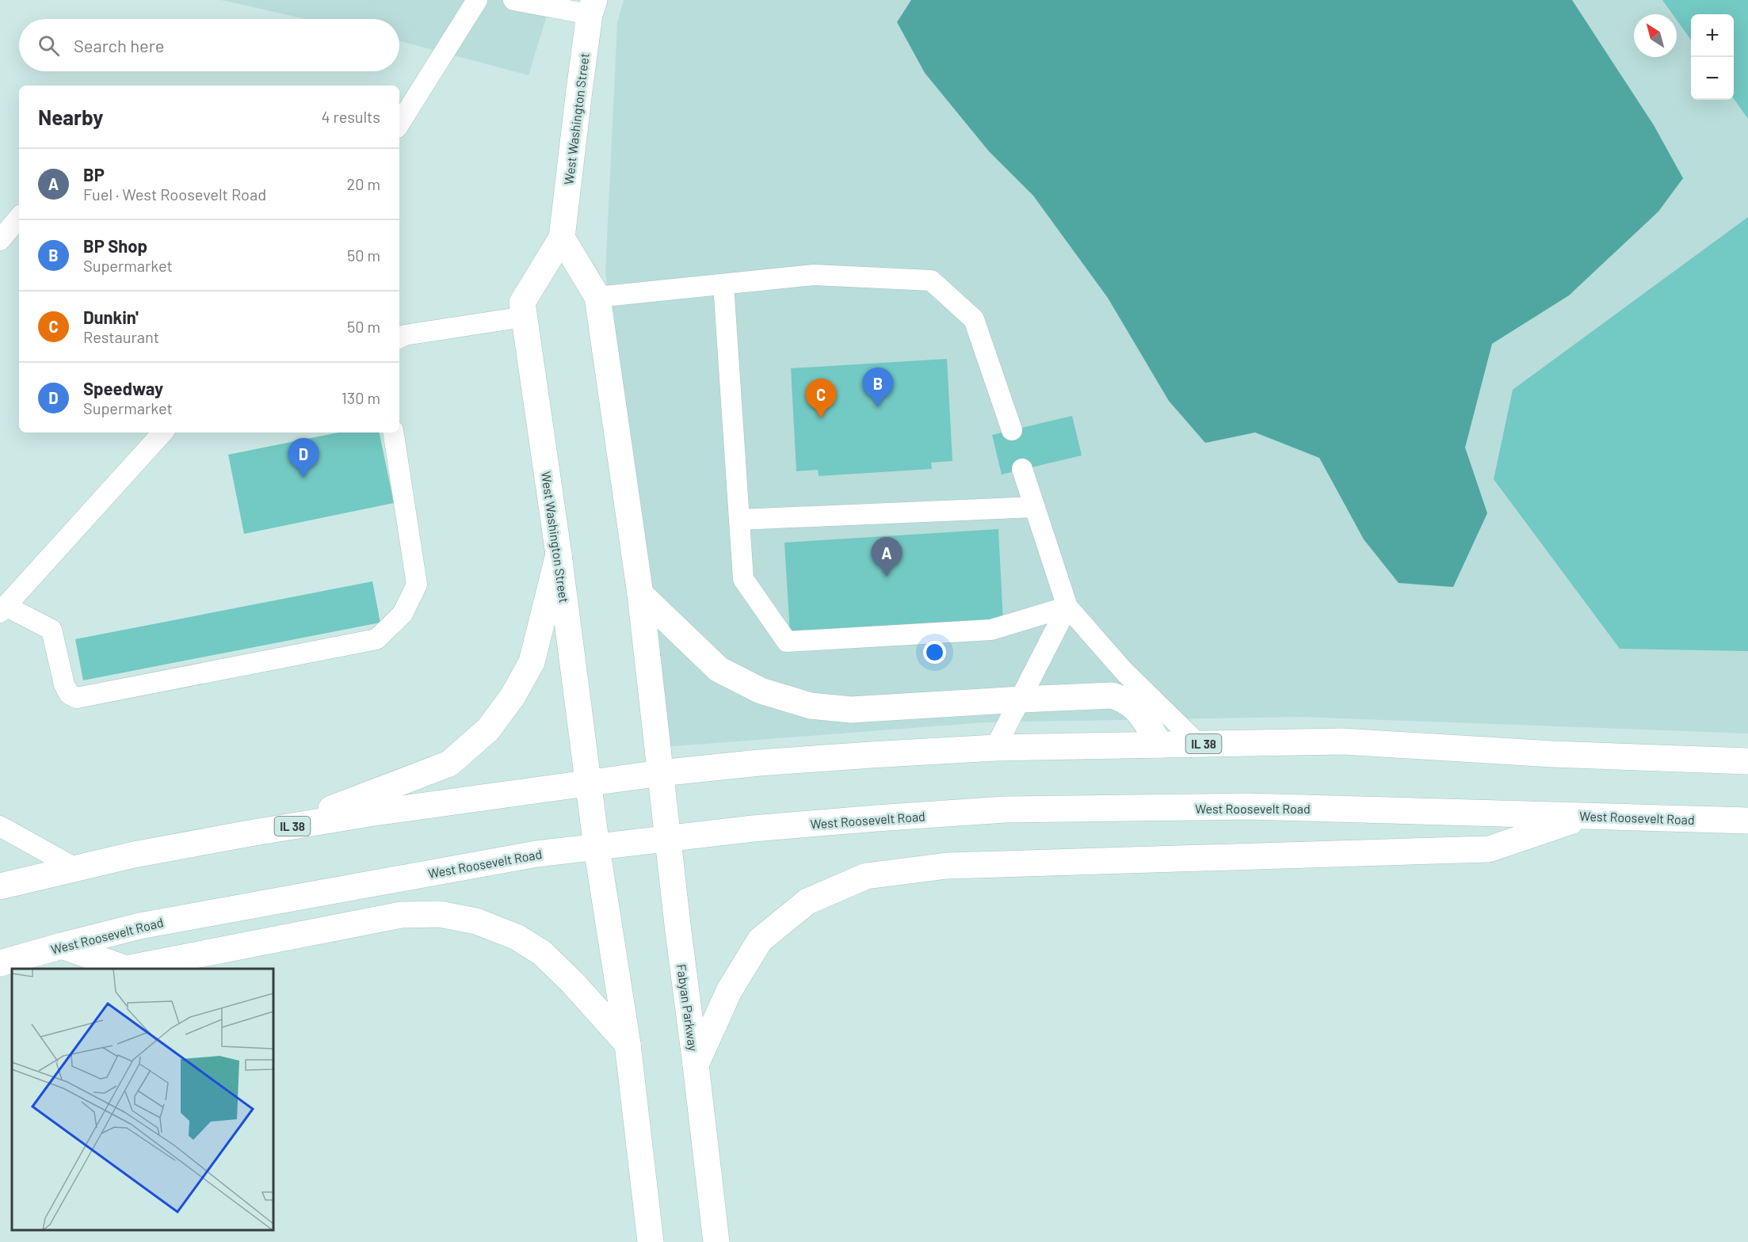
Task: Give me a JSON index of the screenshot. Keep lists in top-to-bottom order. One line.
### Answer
{"streets":{"main road":["West Washington Street","IL 38","West Roosevelt Road","Fabyan Parkway"]},"crossings":[["West Washington Street","IL 38"],["West Washington Street","West Roosevelt Road"],["IL 38","Fabyan Parkway"],["West Roosevelt Road","Fabyan Parkway"]],"north":"top left","page":{"map_buttons":["+","−"],"search":"Search here","heading":["Nearby","4 results"],"list":[{"mark":"A","name":"BP","note":"Fuel · West Roosevelt Road","value":"20 m"},{"mark":"B","name":"BP Shop","note":"Supermarket","value":"50 m"},{"mark":"C","name":"Dunkin'","note":"Restaurant","value":"50 m"},{"mark":"D","name":"Speedway","note":"Supermarket","value":"130 m"}],"pins":["B","C","D","A"]}}
